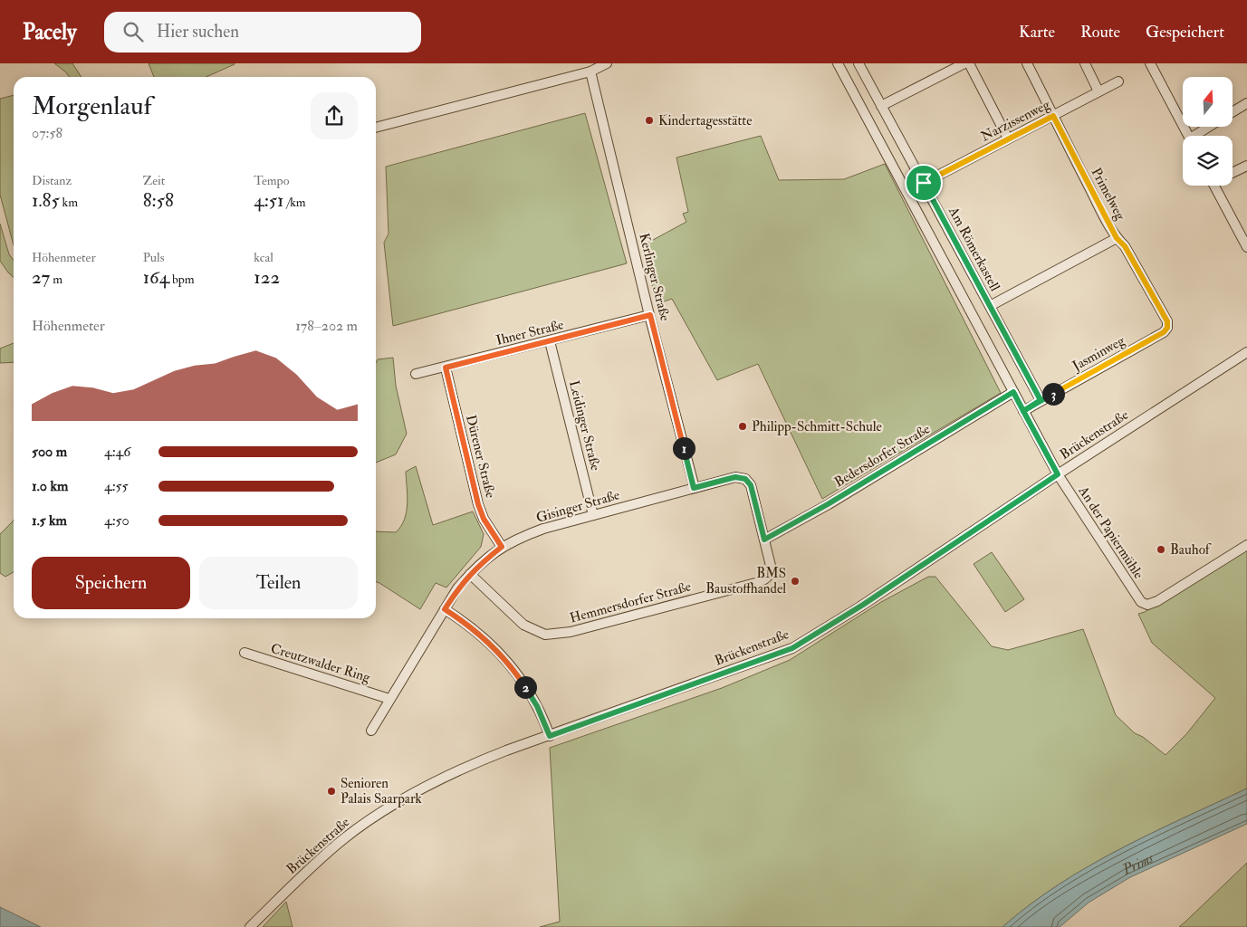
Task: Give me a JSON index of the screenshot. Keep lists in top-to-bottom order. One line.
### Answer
{"streets":{"street":["Narzissenweg","Primelweg","Am Römerkastell","Kerlinger Straße","Ihner Straße","Jasminweg","Leidinger Straße","Brückenstraße","Bedersdorfer Straße","Dürener Straße","Gisinger Straße","An der Papiermühle","Hemmersdorfer Straße","Creutzwalder Ring"]},"crossings":[["Narzissenweg","Primelweg"],["Narzissenweg","Am Römerkastell"],["Primelweg","Jasminweg"],["Am Römerkastell","Jasminweg"],["Kerlinger Straße","Ihner Straße"],["Kerlinger Straße","Gisinger Straße"],["Ihner Straße","Leidinger Straße"],["Ihner Straße","Dürener Straße"],["Jasminweg","An der Papiermühle"],["Leidinger Straße","Gisinger Straße"],["Brückenstraße","An der Papiermühle"],["Bedersdorfer Straße","An der Papiermühle"],["Bedersdorfer Straße","Hemmersdorfer Straße"],["Dürener Straße","Gisinger Straße"],["Gisinger Straße","Hemmersdorfer Straße"]],"water":["Prims"],"places":["Kindertagesstätte","Philipp-Schmitt-Schule","Bauhof","BMS Baustoffhandel","Senioren Palais Saarpark"],"north":"top","page":{"header":"Pacely","search":"Hier suchen","nav":["Karte","Route","Gespeichert"],"heading":["Morgenlauf","07:58"],"stats":[["Distanz","1.85 km"],["Zeit","8:58"],["Tempo","4:51 /km"],["Höhenmeter","27 m"],["Puls","164 bpm"],["kcal","122"]],"chart":["Höhenmeter","178–202 m"],"pins":["3","1","2"],"list":[{"name":"500 m","note":"4:46"},{"name":"1.0 km","note":"4:55"},{"name":"1.5 km","note":"4:50"}],"buttons":["Speichern","Teilen"]}}
